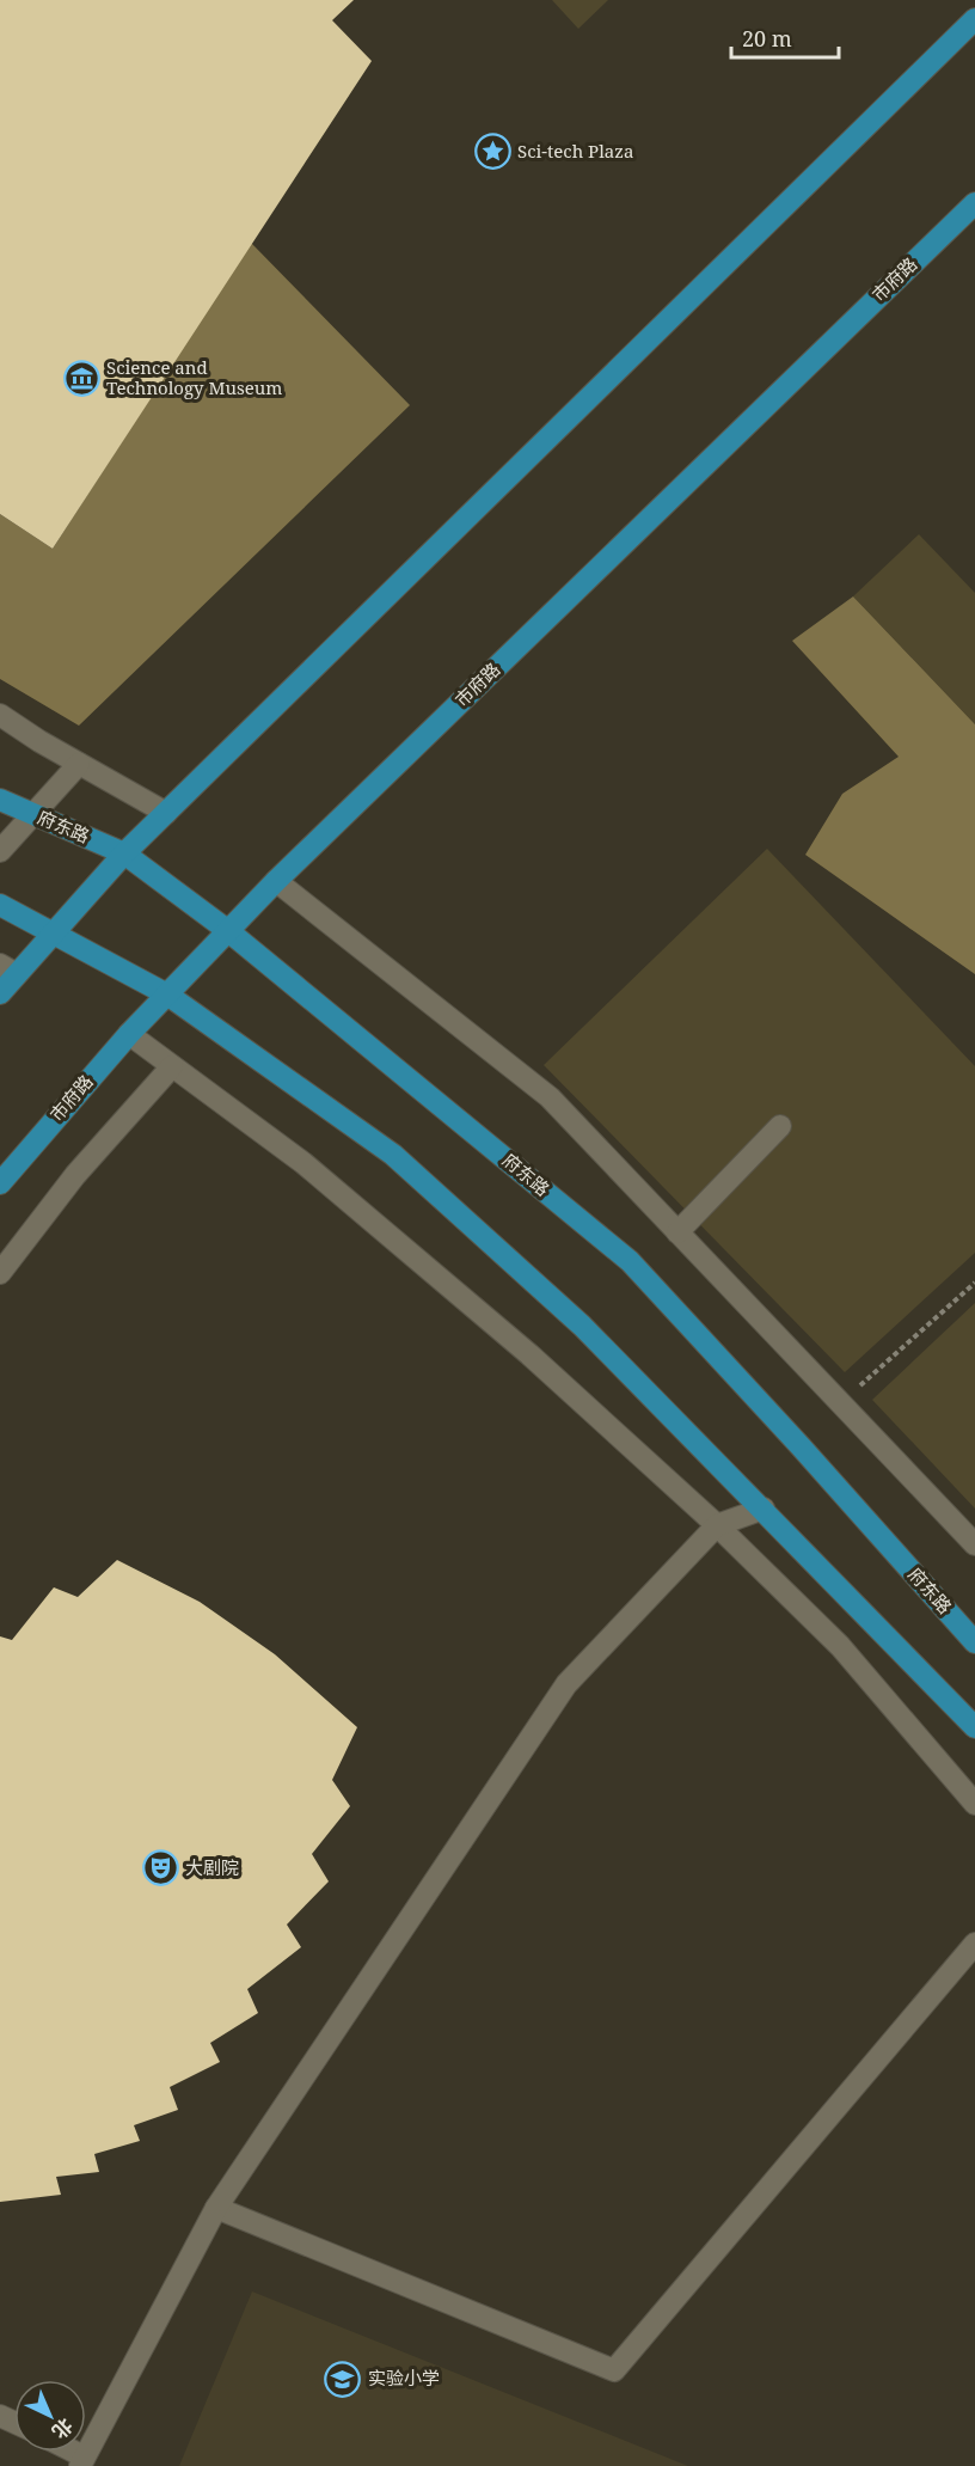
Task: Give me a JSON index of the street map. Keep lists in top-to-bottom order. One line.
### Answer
{"streets":{"main road":["市府路","府东路"]},"crossings":[["市府路","府东路"]],"places":{"place":["Sci-tech Plaza"],"museum":["Science and Technology Museum"],"theatre":["大剧院"],"school or university":["实验小学"]},"scale_bar":"20 m","north":"bottom right"}
